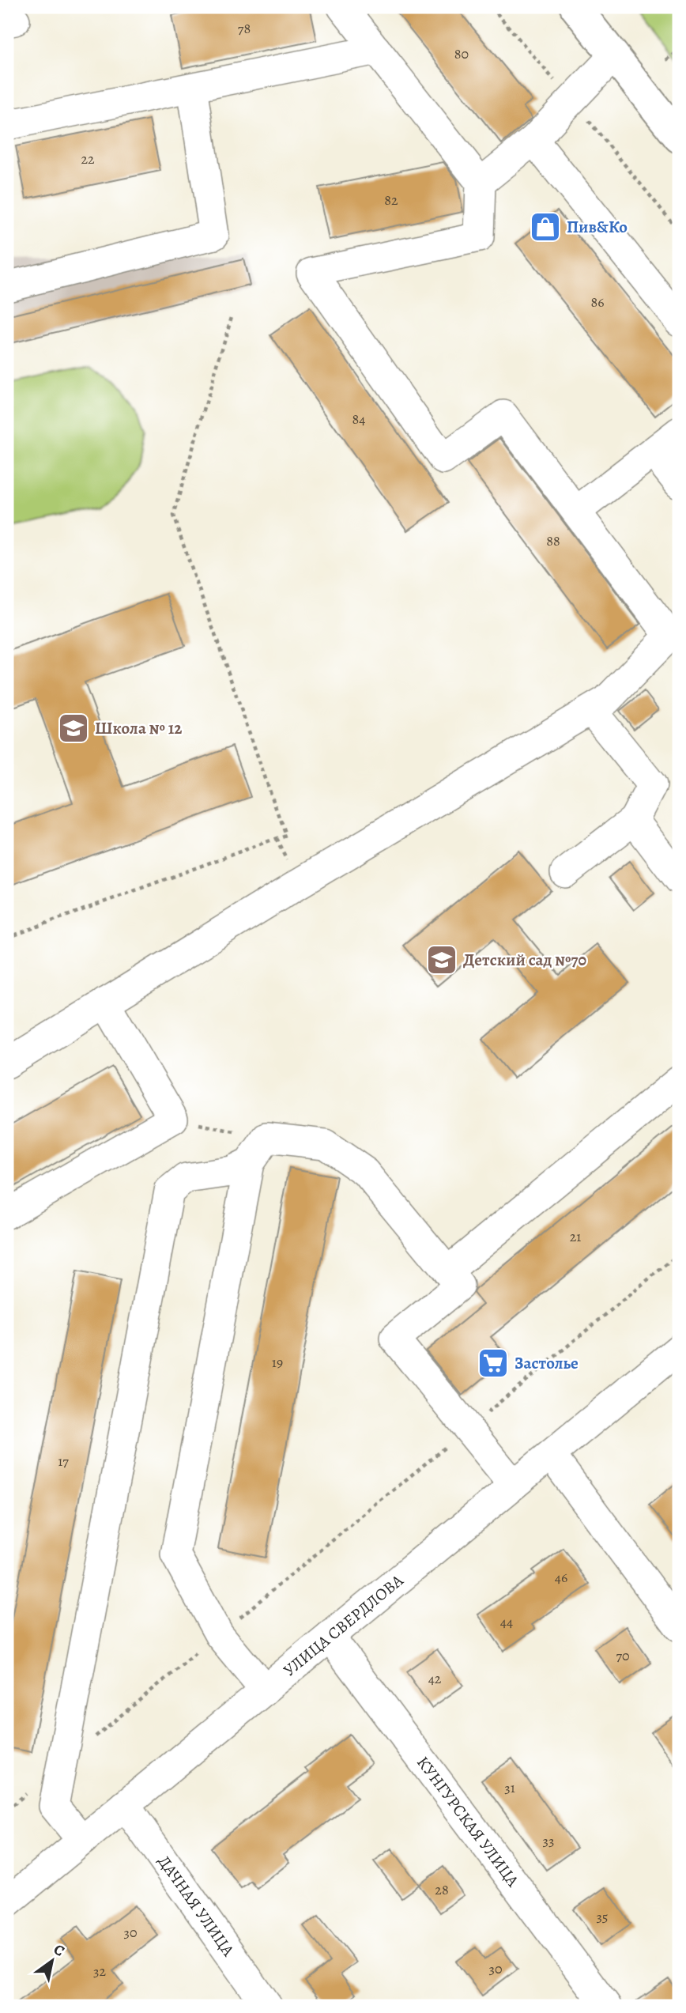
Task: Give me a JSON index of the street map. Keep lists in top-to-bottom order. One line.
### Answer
{"streets":{"street":["УЛИЦА СВЕРДЛОВА","КУНГУРСКАЯ УЛИЦА","ДАЧНАЯ УЛИЦА"]},"crossings":[["УЛИЦА СВЕРДЛОВА","КУНГУРСКАЯ УЛИЦА"],["УЛИЦА СВЕРДЛОВА","ДАЧНАЯ УЛИЦА"]],"places":{"shop":["Пив&Ко"],"school or university":["Школа № 12","Детский сад №70"],"supermarket":["Застолье"]},"house_numbers":["78","80","22","82","86","84","88","21","19","17","46","44","70","42","31","33","28","35","30","30","32"],"north":"top right"}
